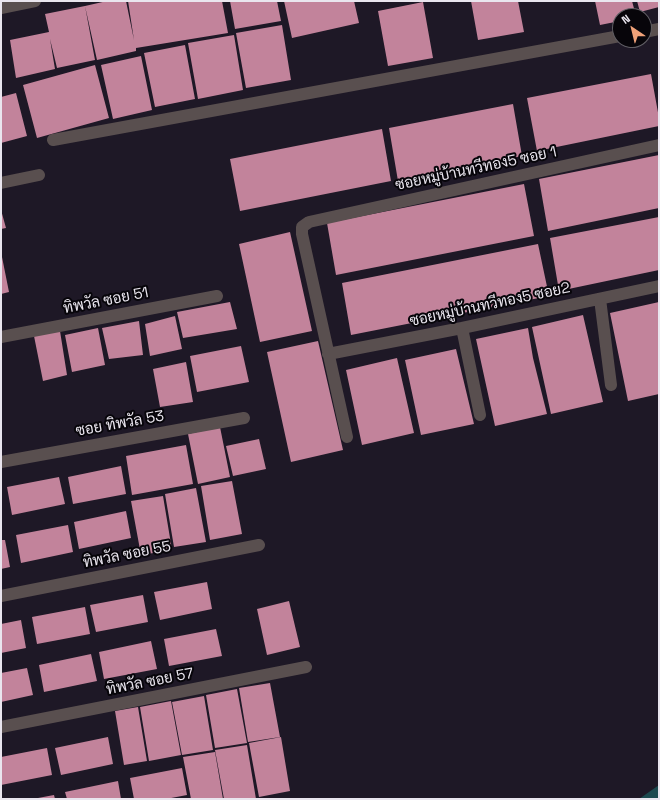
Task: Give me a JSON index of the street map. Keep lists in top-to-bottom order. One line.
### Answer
{"streets":{"street":["ซอยหมู่บ้านทวีทอง5 ซอย 1","ทิพวัล ซอย 51","ซอยหมู่บ้านทวีทอง5 ซอย2","ซอย ทิพวัล 53","ทิพวัล ซอย 55","ทิพวัล ซอย 57"]},"crossings":[["ซอยหมู่บ้านทวีทอง5 ซอย 1","ซอยหมู่บ้านทวีทอง5 ซอย2"]],"north":"top left"}
